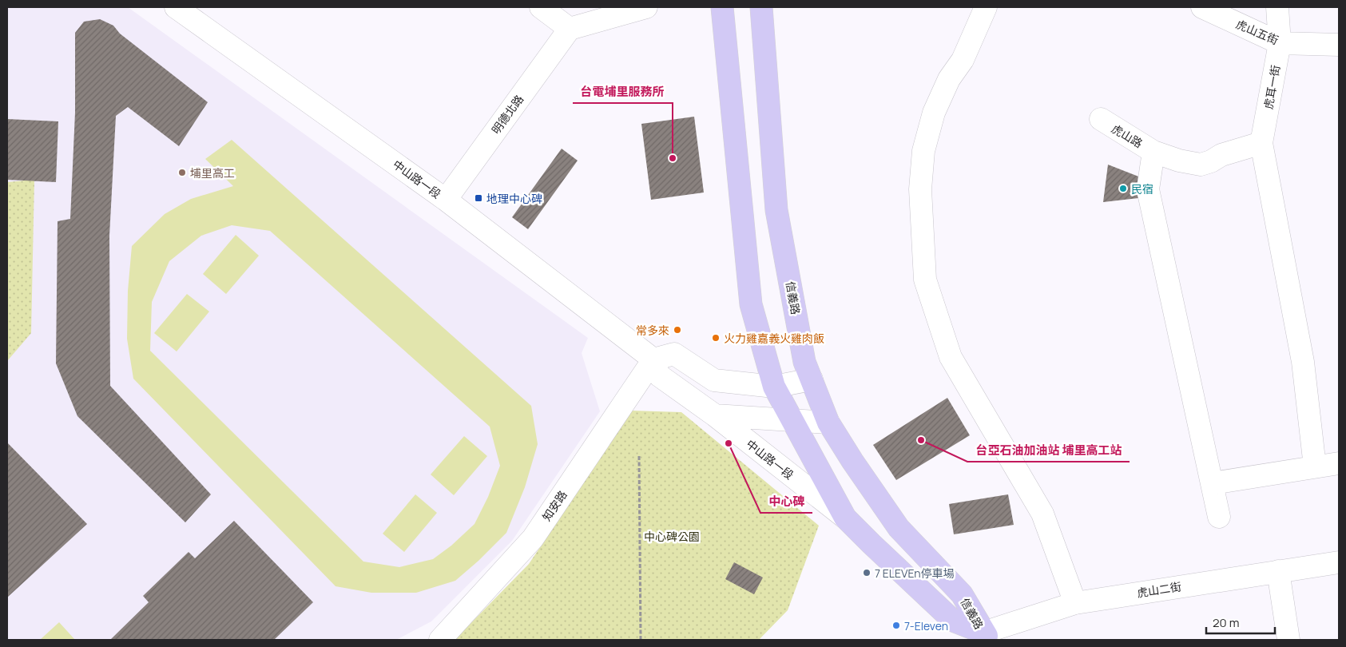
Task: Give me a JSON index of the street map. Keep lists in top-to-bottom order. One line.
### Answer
{"streets":{"main road":["信義路"],"street":["虎山五街","虎耳一街","明德北路","虎山路","中山路一段","知安路","虎山二街"]},"crossings":[["虎山五街","虎耳一街"],["虎耳一街","虎山路"],["明德北路","中山路一段"],["中山路一段","信義路"],["中山路一段","知安路"],["信義路","虎山二街"]],"parks":["中心碑公園"],"places":{"other":["台電埔里服務所","埔里高工","民宿","常多來","火力雞嘉義火雞肉飯","台亞石油加油站 埔里高工站","中心碑","7 ELEVEn停車場","7-Eleven"],"transit":["地理中心碑"]},"scale_bar":"20 m"}
